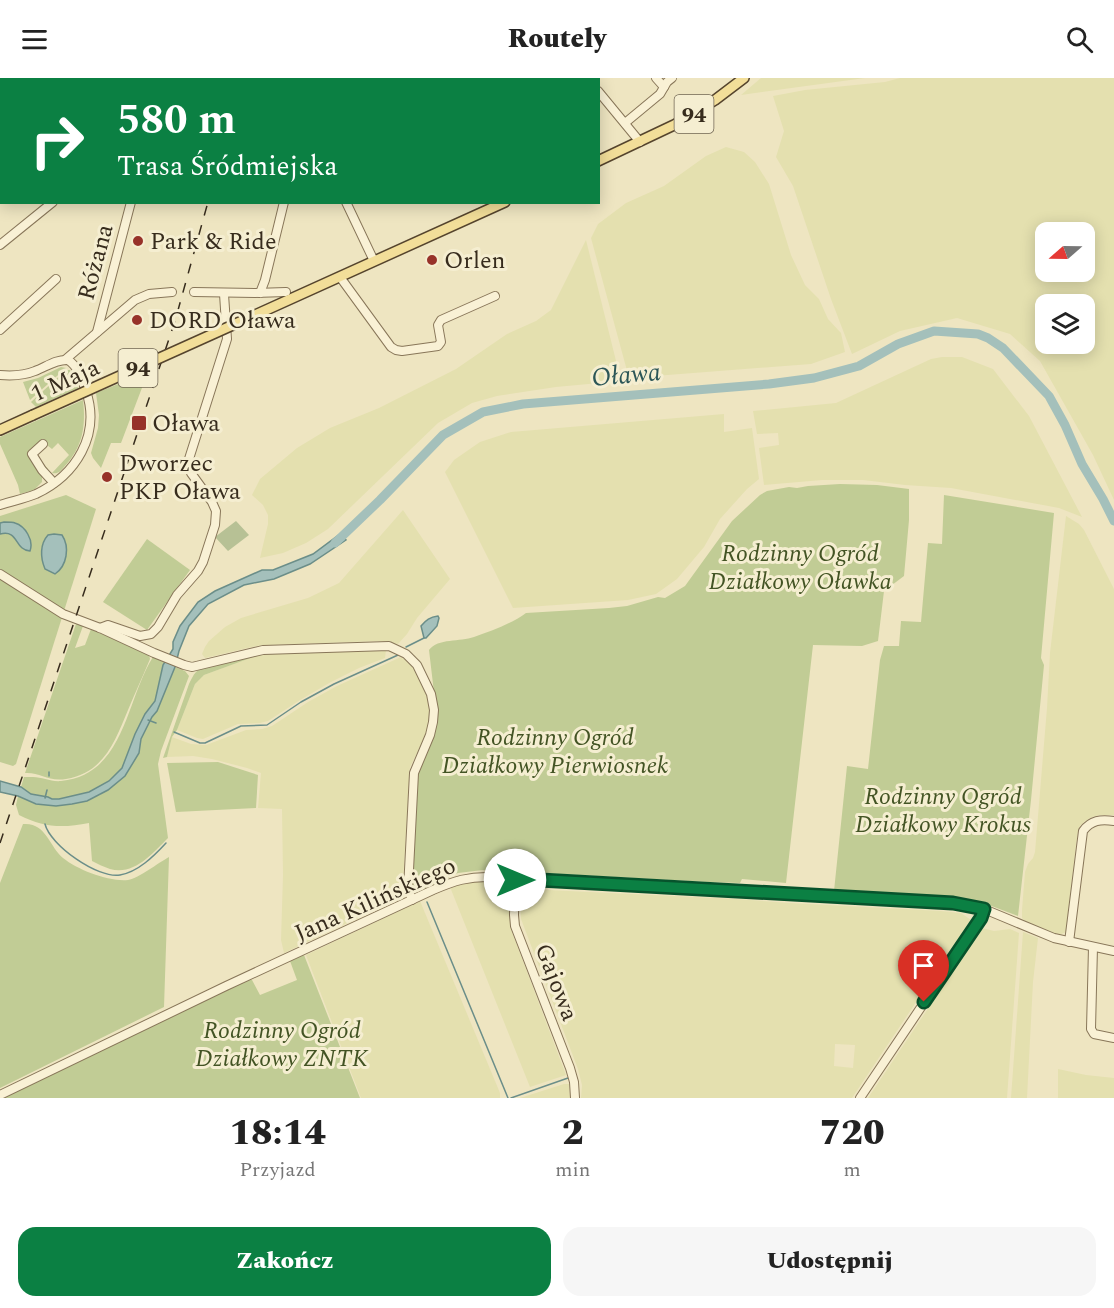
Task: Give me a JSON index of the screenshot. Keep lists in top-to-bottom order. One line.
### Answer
{"streets":{"main road":["94","1 Maja"],"street":["Różana","Jana Kilińskiego","Gajowa"]},"crossings":[["94","1 Maja"],["Jana Kilińskiego","Gajowa"]],"water":["Oława"],"parks":["Rodzinny Ogród Działkowy Oławka","Rodzinny Ogród Działkowy Pierwiosnek","Rodzinny Ogród Działkowy Krokus","Rodzinny Ogród Działkowy ZNTK"],"places":{"other":["Park & Ride","Orlen","DORD Oława","Dworzec PKP Oława"],"transit":["Oława"]},"north":"left","page":{"header":"Routely","turn":["580 m","Trasa Śródmiejska"],"eta":["18:14","Przyjazd","2","min","720","m"],"buttons":["Zakończ","Udostępnij"]}}
